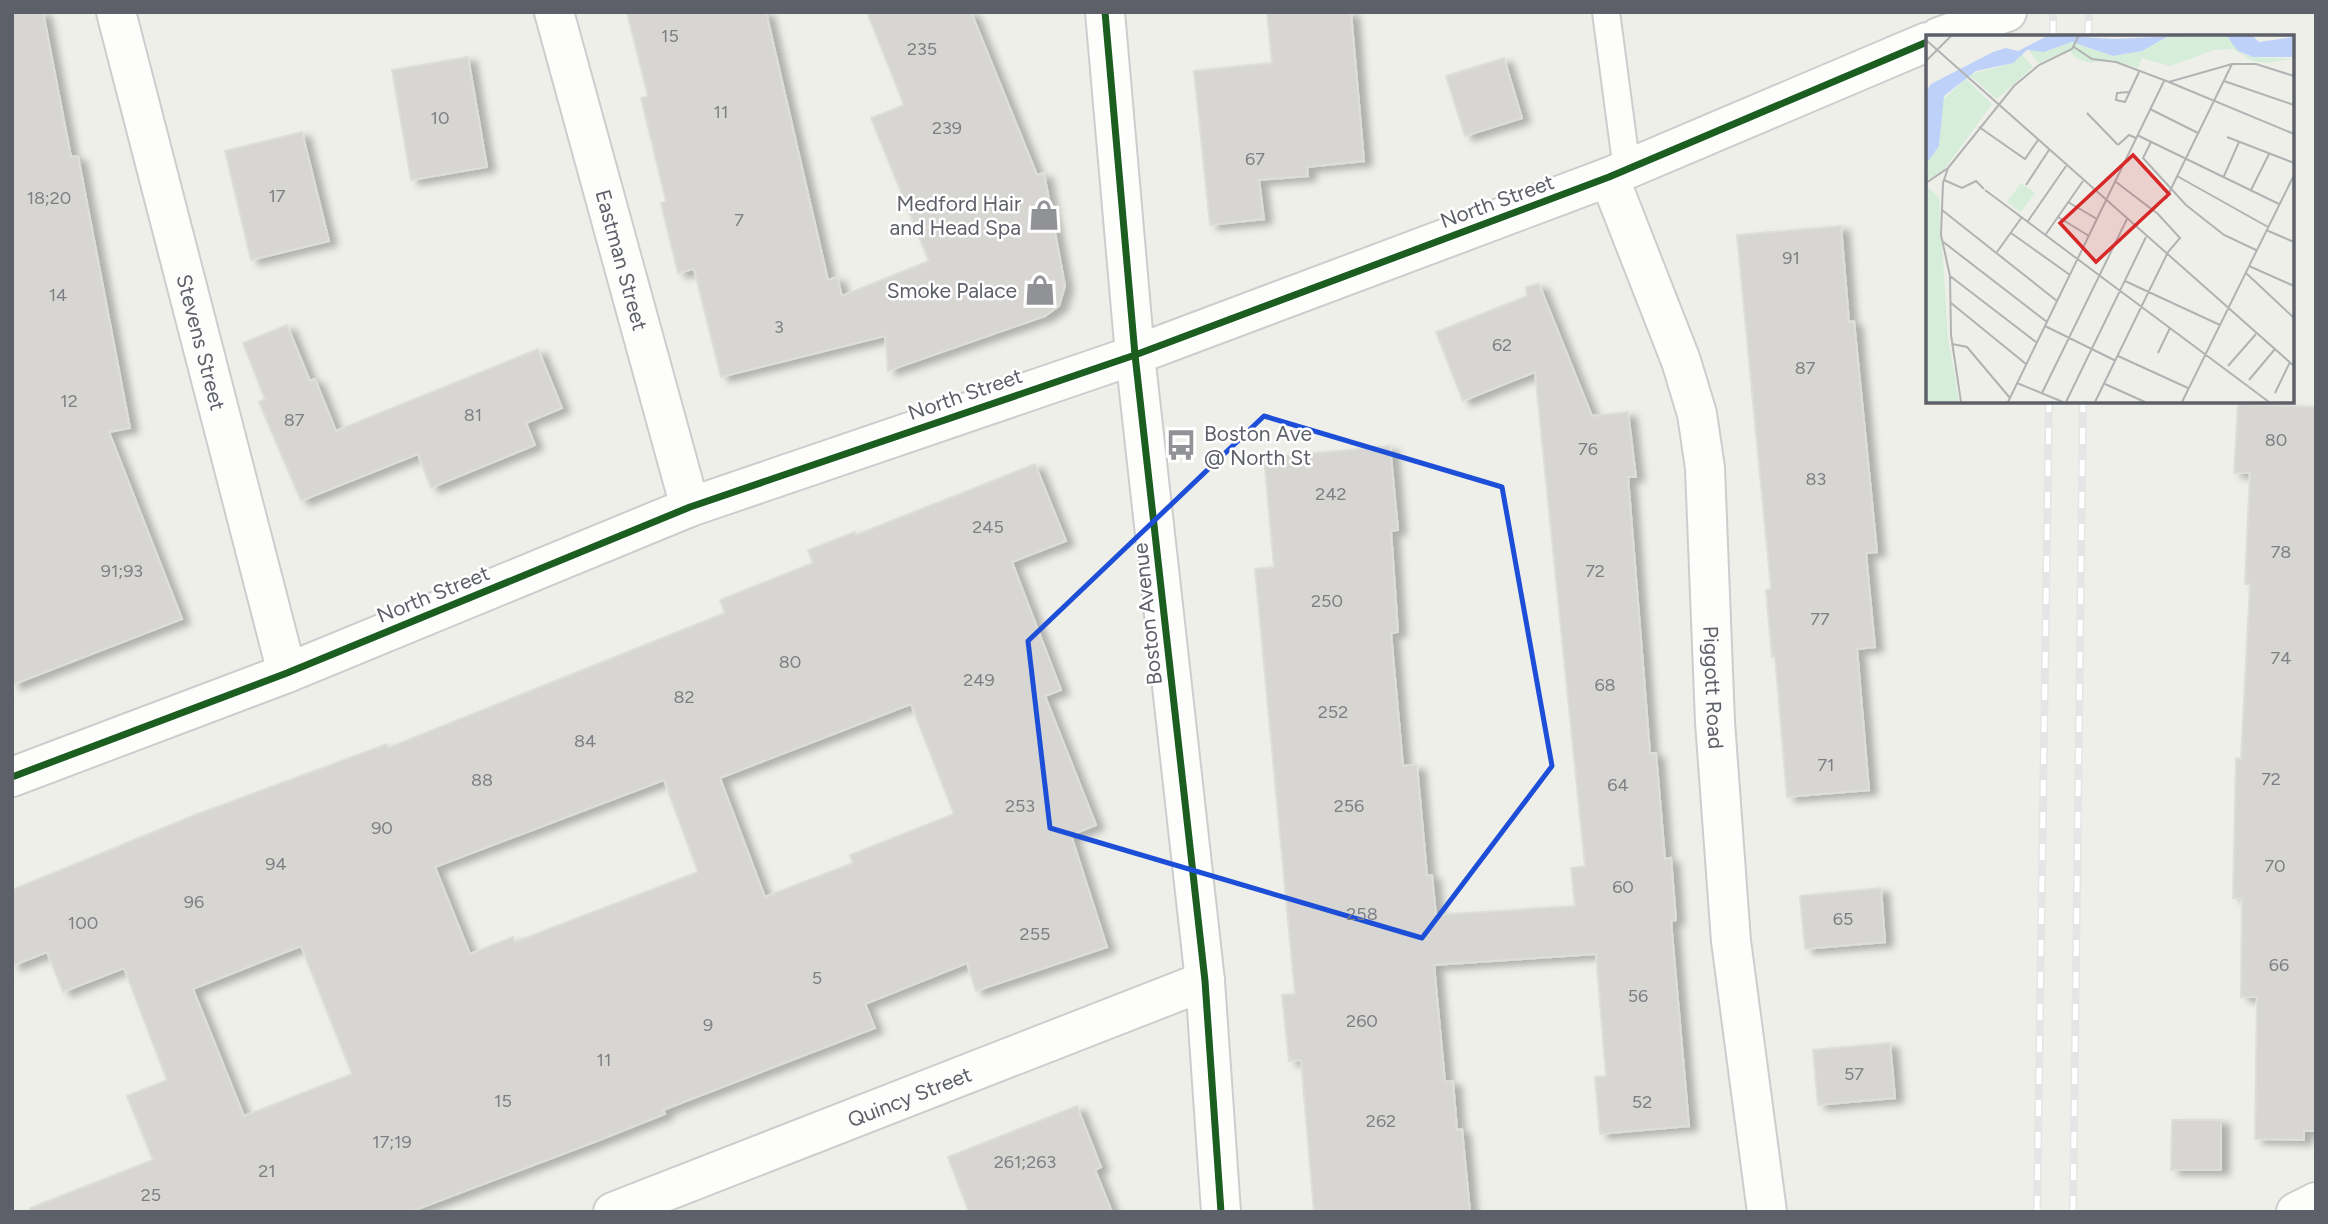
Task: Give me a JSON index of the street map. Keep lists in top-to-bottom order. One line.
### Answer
{"streets":{"street":["North Street","Eastman Street","Stevens Street","Boston Avenue","Piggott Road","Quincy Street"]},"crossings":[["North Street","Eastman Street"],["North Street","Stevens Street"],["North Street","Boston Avenue"],["North Street","Piggott Road"],["Boston Avenue","Quincy Street"]],"places":{"shop":["Medford Hair and Head Spa","Smoke Palace"],"bus stop":["Boston Ave @ North St"]},"house_numbers":["15","235","11","10","239","67","17","18;20","7","91","14","3","62","87","12","81","87","80","76","83","242","245","78","91;93","72","250","77","74","80","249","68","82","252","84","71","72","88","64","253","256","90","94","70","60","96","258","65","100","255","66","5","56","260","9","11","57","15","52","262","17;19","261;263","21","25"]}
